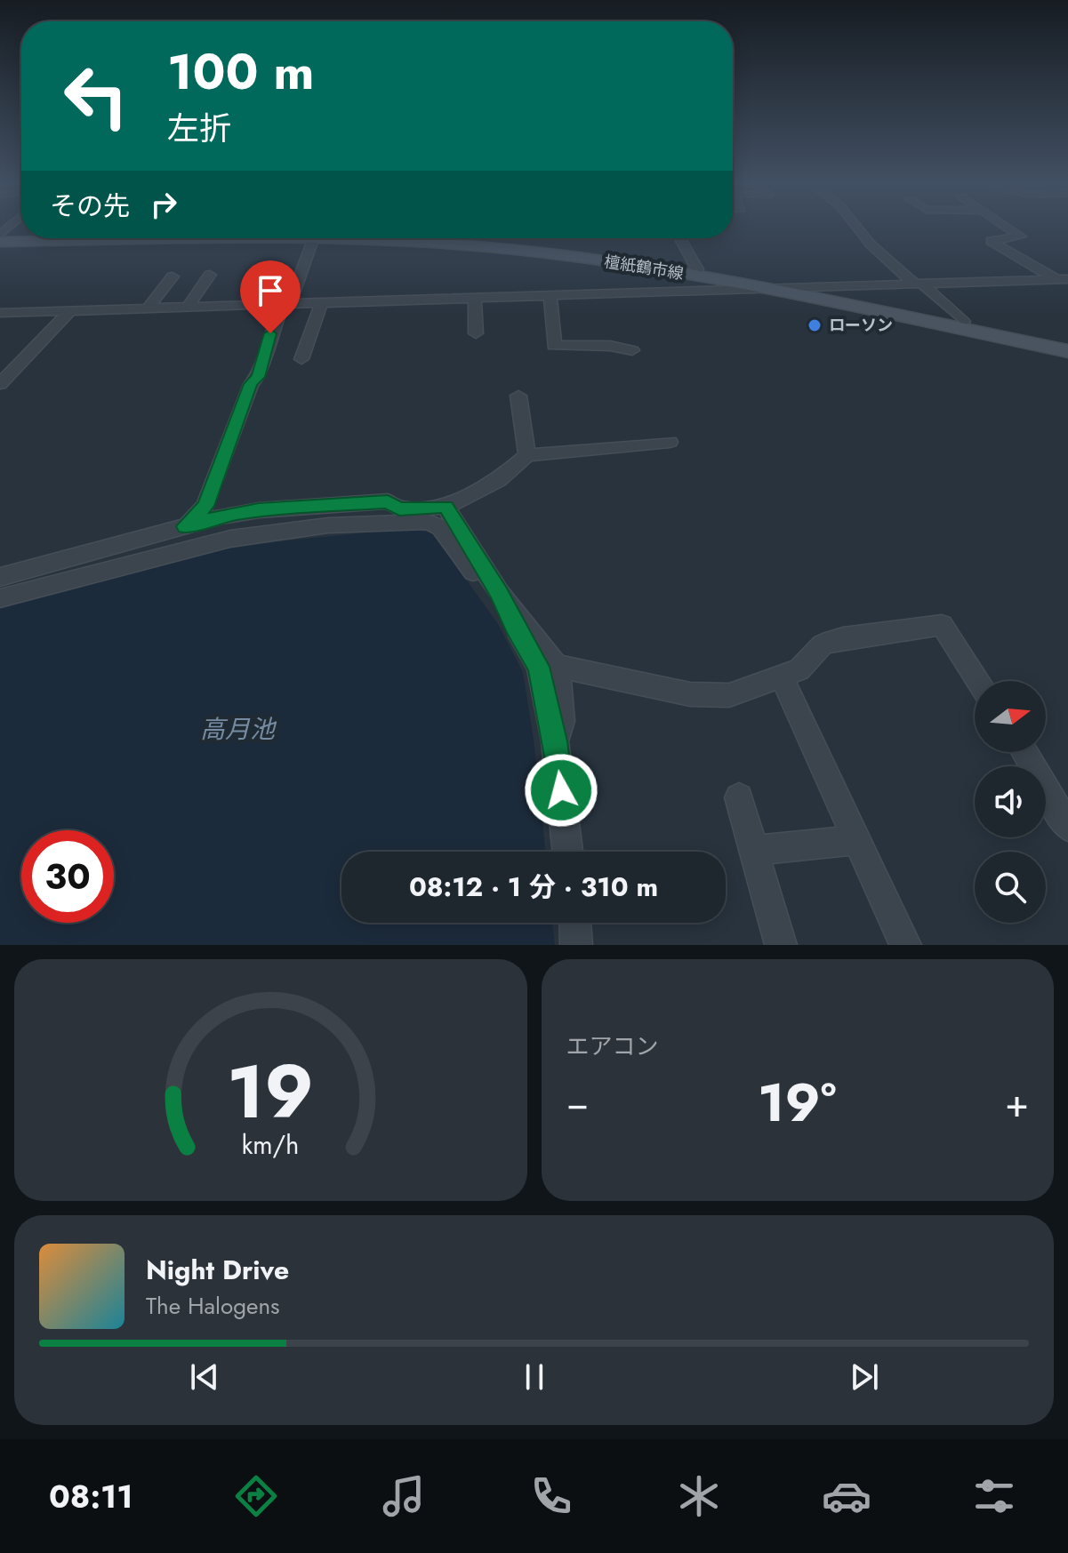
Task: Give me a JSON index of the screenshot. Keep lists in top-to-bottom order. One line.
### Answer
{"streets":{"main road":["檀紙鶴市線"]},"water":["高月池"],"places":["ローソン"],"north":"right","page":{"turn":["100 m","左折"],"then":"その先","limit":"30","trip":"08:12 · 1 分 · 310 m","tile":"エアコン","heat":["−","19°","+"],"song":["Night Drive","The Halogens"],"tabs":"08:11","gauge":["19","km/h"]}}
